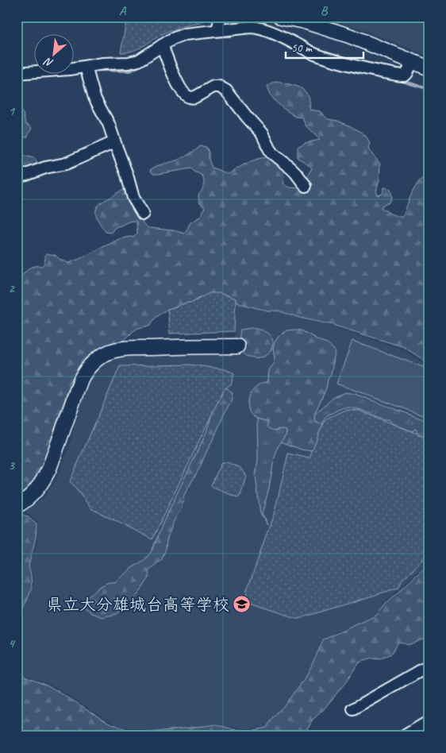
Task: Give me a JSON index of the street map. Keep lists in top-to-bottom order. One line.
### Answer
{"places":{"school or university":["県立大分雄城台高等学校"]},"scale_bar":"50 m","north":"bottom left","grid":{"columns":["A","B"],"rows":["1","2","3","4"]}}
